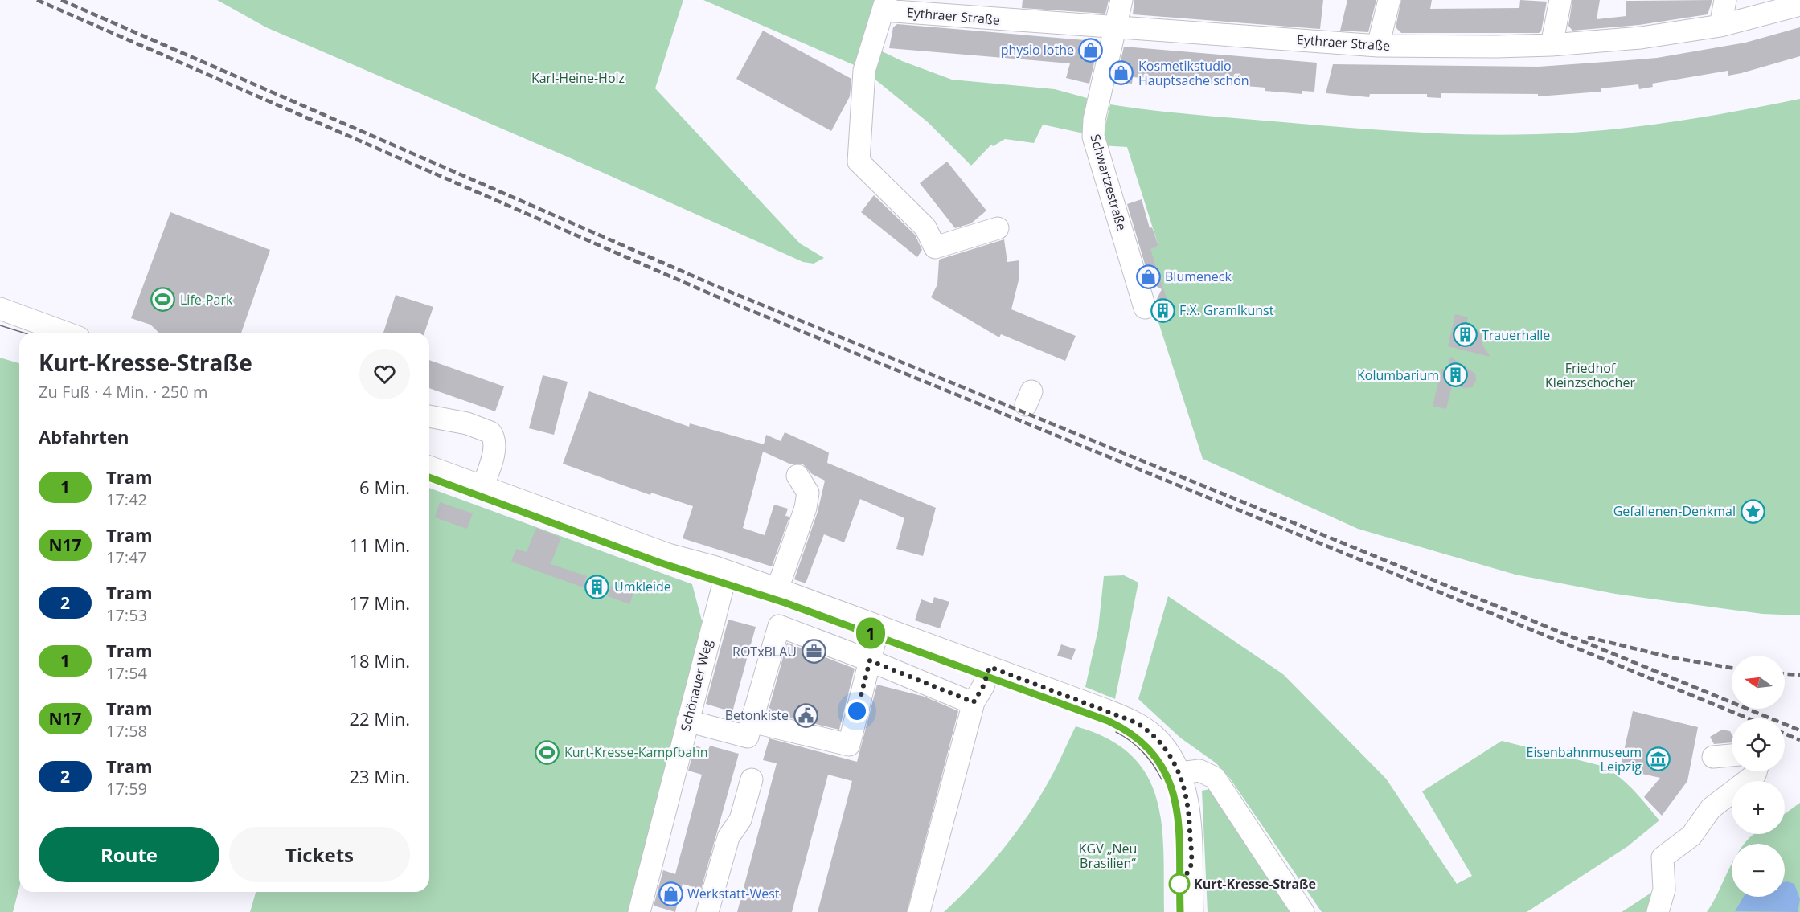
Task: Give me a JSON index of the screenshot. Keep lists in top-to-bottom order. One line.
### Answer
{"streets":{"street":["Eythraer Straße","Schwartzestraße","Schönauer Weg"]},"crossings":[["Eythraer Straße","Schwartzestraße"]],"parks":["Karl-Heine-Holz","Friedhof Kleinzschocher","KGV „Neu Brasilien“"],"places":{"shop":["physio lothe","Kosmetikstudio Hauptsache schön","Blumeneck","Werkstatt-West"],"sports":["Life-Park","Kurt-Kresse-Kampfbahn"],"building":["F.X. Gramlkunst","Trauerhalle","Kolumbarium","Umkleide"],"place":["Gefallenen-Denkmal"],"office":["ROTxBLAU"],"public building":["Betonkiste"],"museum":["Eisenbahnmuseum Leipzig"],"other":["Kurt-Kresse-Straße"]},"lines":["tram line 1"],"north":"left","page":{"on_map":"1","heading":[["Kurt-Kresse-Straße","Zu Fuß · 4 Min. · 250 m"],"Abfahrten"],"list":[{"mark":"1","name":"Tram","note":"17:42","value":"6 Min."},{"mark":"N17","name":"Tram","note":"17:47","value":"11 Min."},{"mark":"2","name":"Tram","note":"17:53","value":"17 Min."},{"mark":"1","name":"Tram","note":"17:54","value":"18 Min."},{"mark":"N17","name":"Tram","note":"17:58","value":"22 Min."},{"mark":"2","name":"Tram","note":"17:59","value":"23 Min."}],"map_buttons":["+","−"],"buttons":["Route","Tickets"]}}
